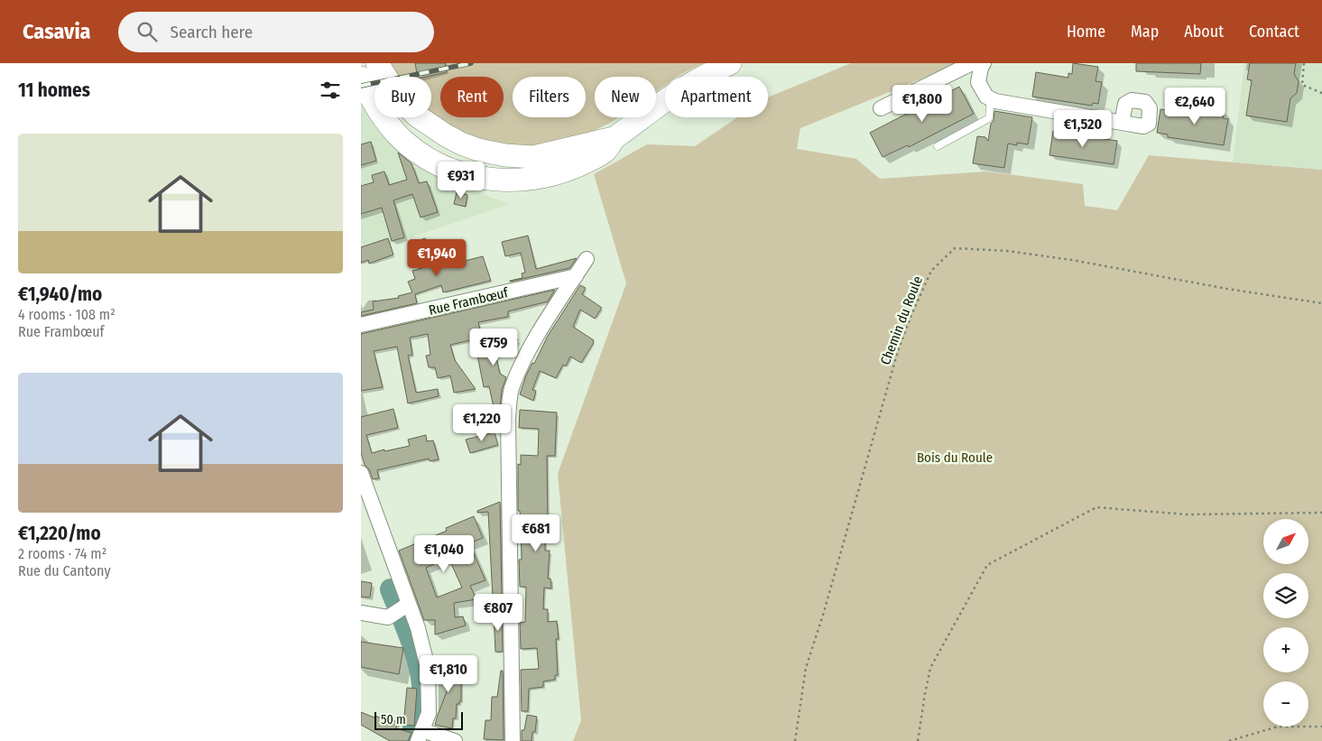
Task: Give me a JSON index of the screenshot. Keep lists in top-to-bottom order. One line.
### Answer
{"streets":{"street":["Rue Frambœuf"],"path":["Chemin du Roule"]},"parks":["Bois du Roule"],"scale_bar":"50 m","north":"top right","page":{"header":"Casavia","search":"Search here","nav":["Home","Map","About","Contact"],"heading":"11 homes","chip":["Buy","Rent","Filters","New","Apartment"],"price":["€1,800","€2,640","€1,520","€931","€1,940","€759","€1,220","€681","€1,040","€807","€1,810"],"list":[{"name":"€1,940/mo","note":"4 rooms · 108 m² · Rue Frambœuf"},{"name":"€1,220/mo","note":"2 rooms · 74 m² · Rue du Cantony"}],"map_buttons":["+","−"],"scale":"50 m"}}
